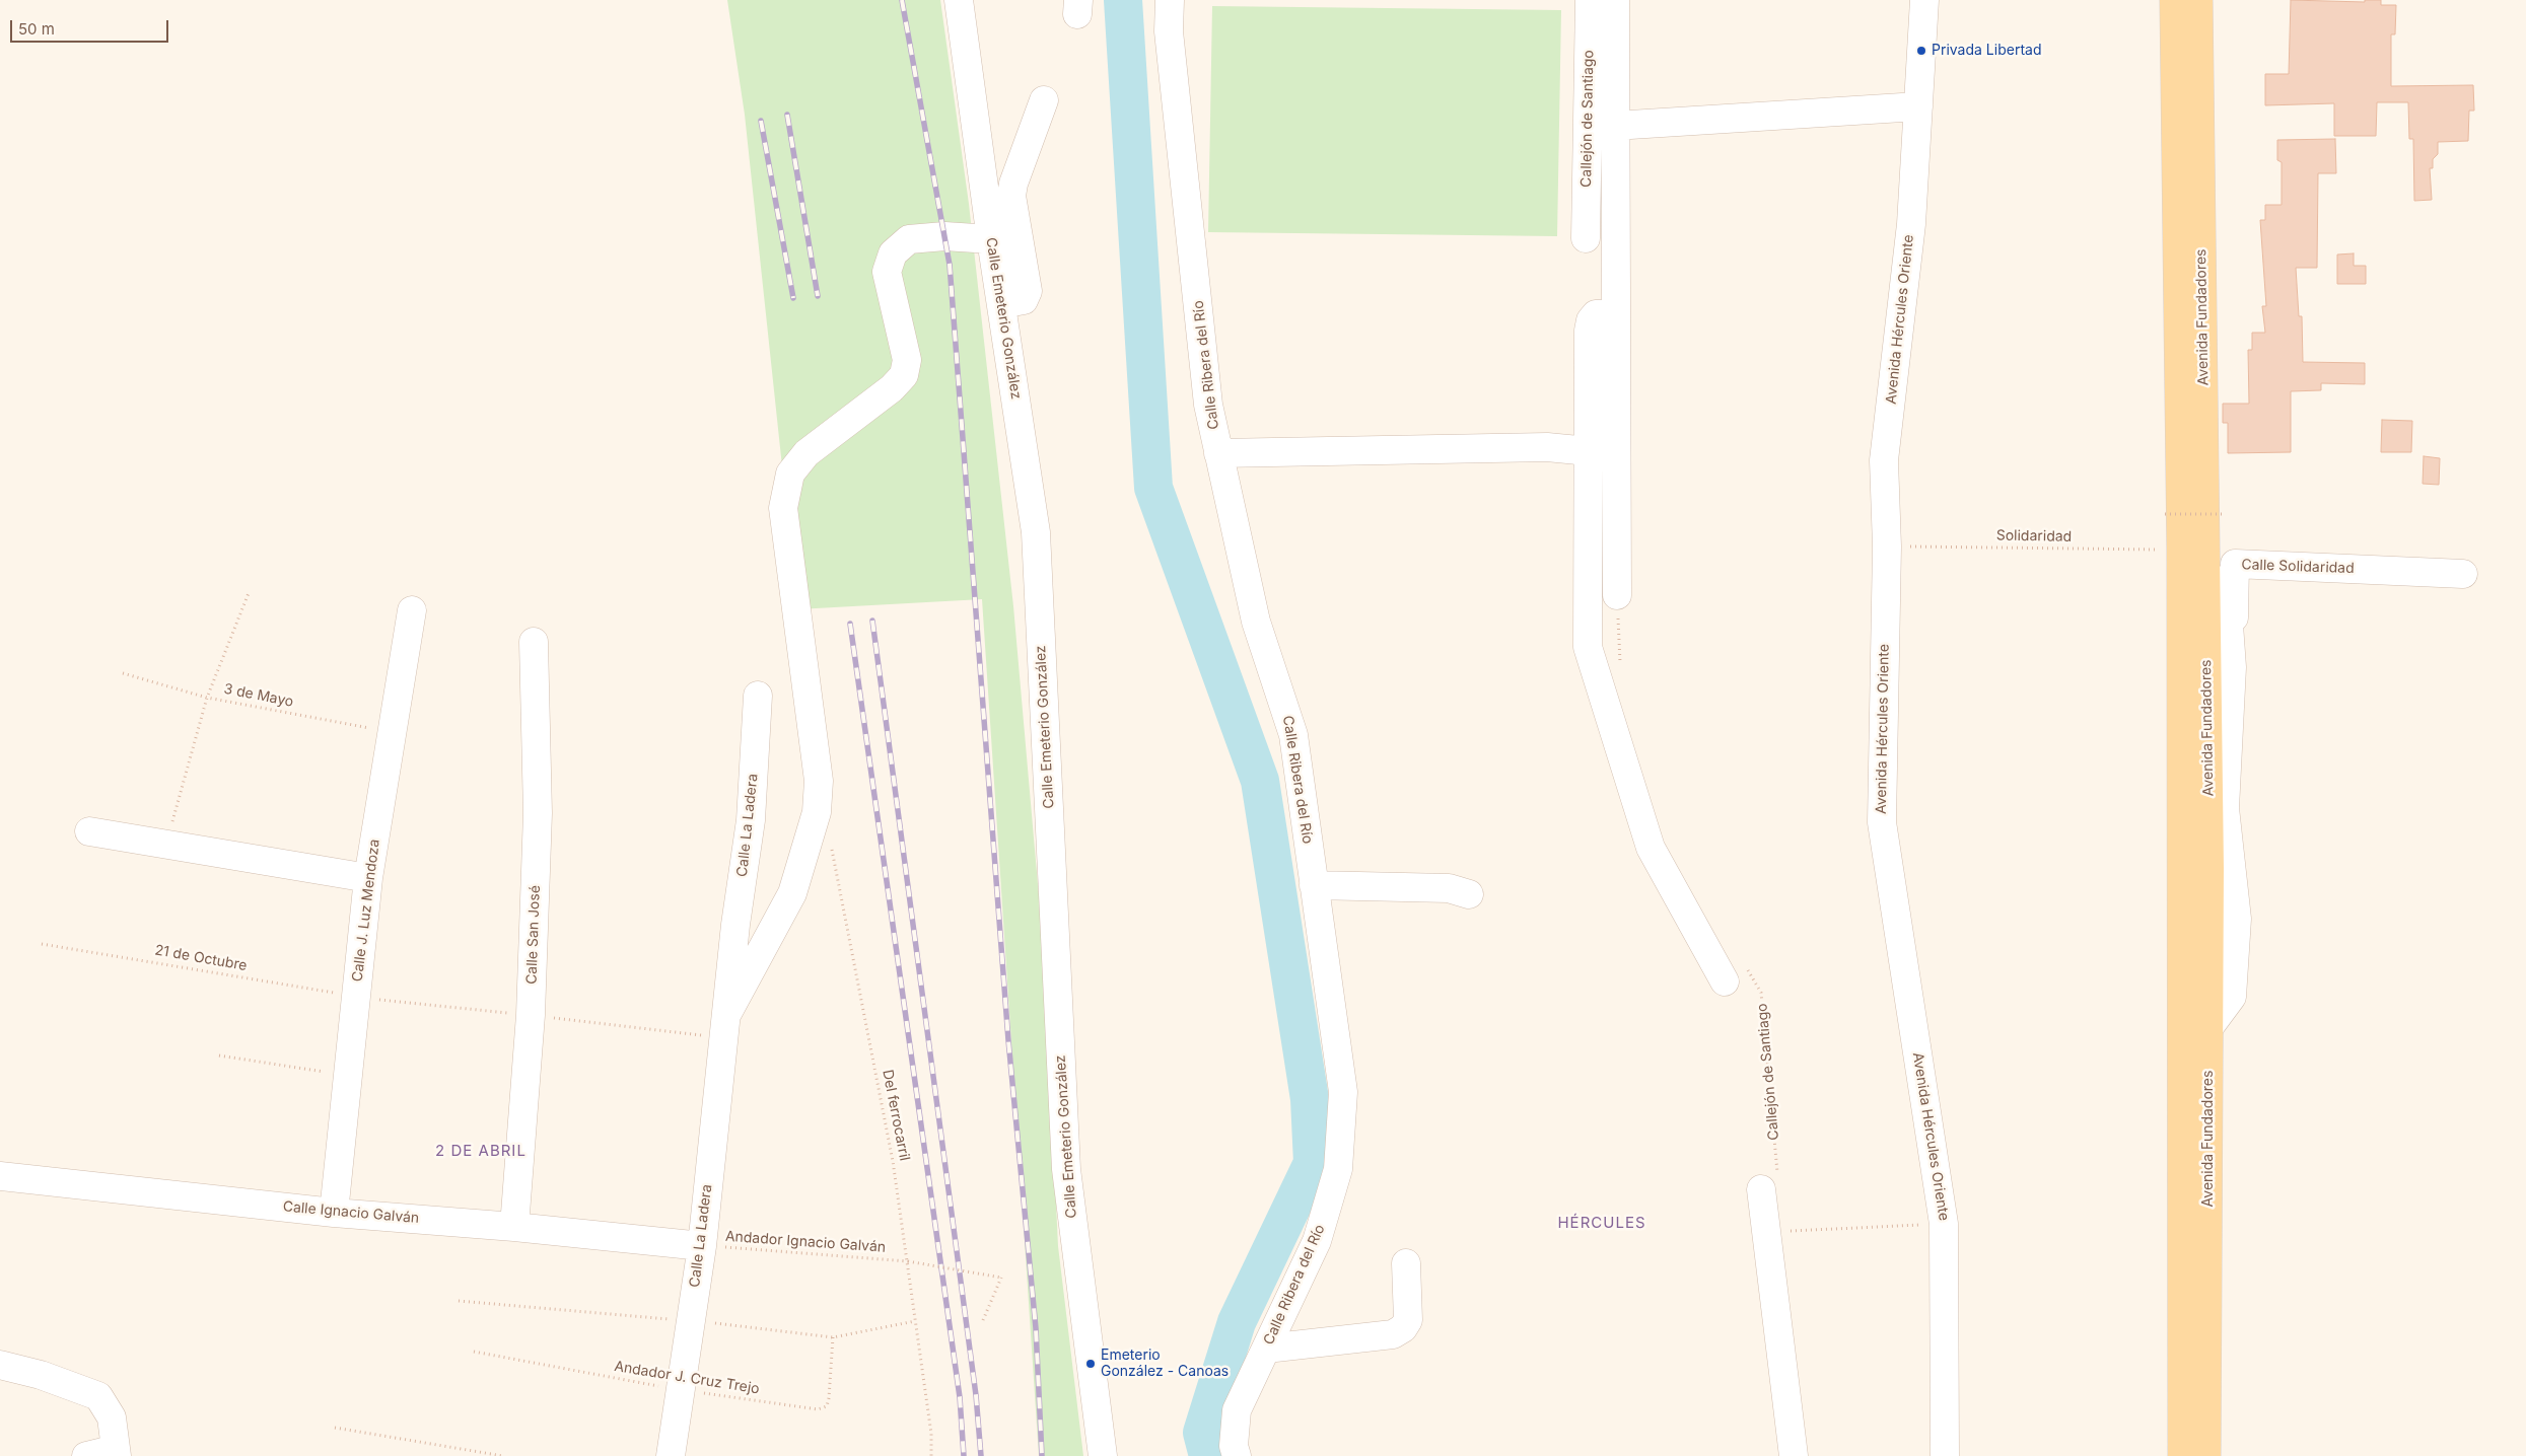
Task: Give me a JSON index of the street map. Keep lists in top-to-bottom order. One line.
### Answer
{"streets":{"main road":["Avenida Fundadores"],"street":["Callejón de Santiago","Calle Emeterio González","Avenida Hércules Oriente","Calle Ribera del Río","Calle Solidaridad","Calle La Ladera","Calle J. Luz Mendoza","Calle San José","Calle Ignacio Galván"],"path":["Solidaridad","3 de Mayo","21 de Octubre","Del ferrocarril","Andador Ignacio Galván","Andador J. Cruz Trejo"]},"crossings":[["Avenida Fundadores","Solidaridad"],["Calle Emeterio González","Calle La Ladera"],["Avenida Hércules Oriente","Solidaridad"],["3 de Mayo","Calle J. Luz Mendoza"],["Calle La Ladera","Calle Ignacio Galván"],["Calle La Ladera","Andador Ignacio Galván"],["Calle La Ladera","Andador J. Cruz Trejo"],["Calle J. Luz Mendoza","21 de Octubre"],["Calle J. Luz Mendoza","Calle Ignacio Galván"],["Calle San José","Calle Ignacio Galván"],["Del ferrocarril","Andador Ignacio Galván"],["Calle Ignacio Galván","Andador Ignacio Galván"]],"districts":["2 DE ABRIL","HÉRCULES"],"places":["Privada Libertad","Emeterio González - Canoas"],"scale_bar":"50 m"}
